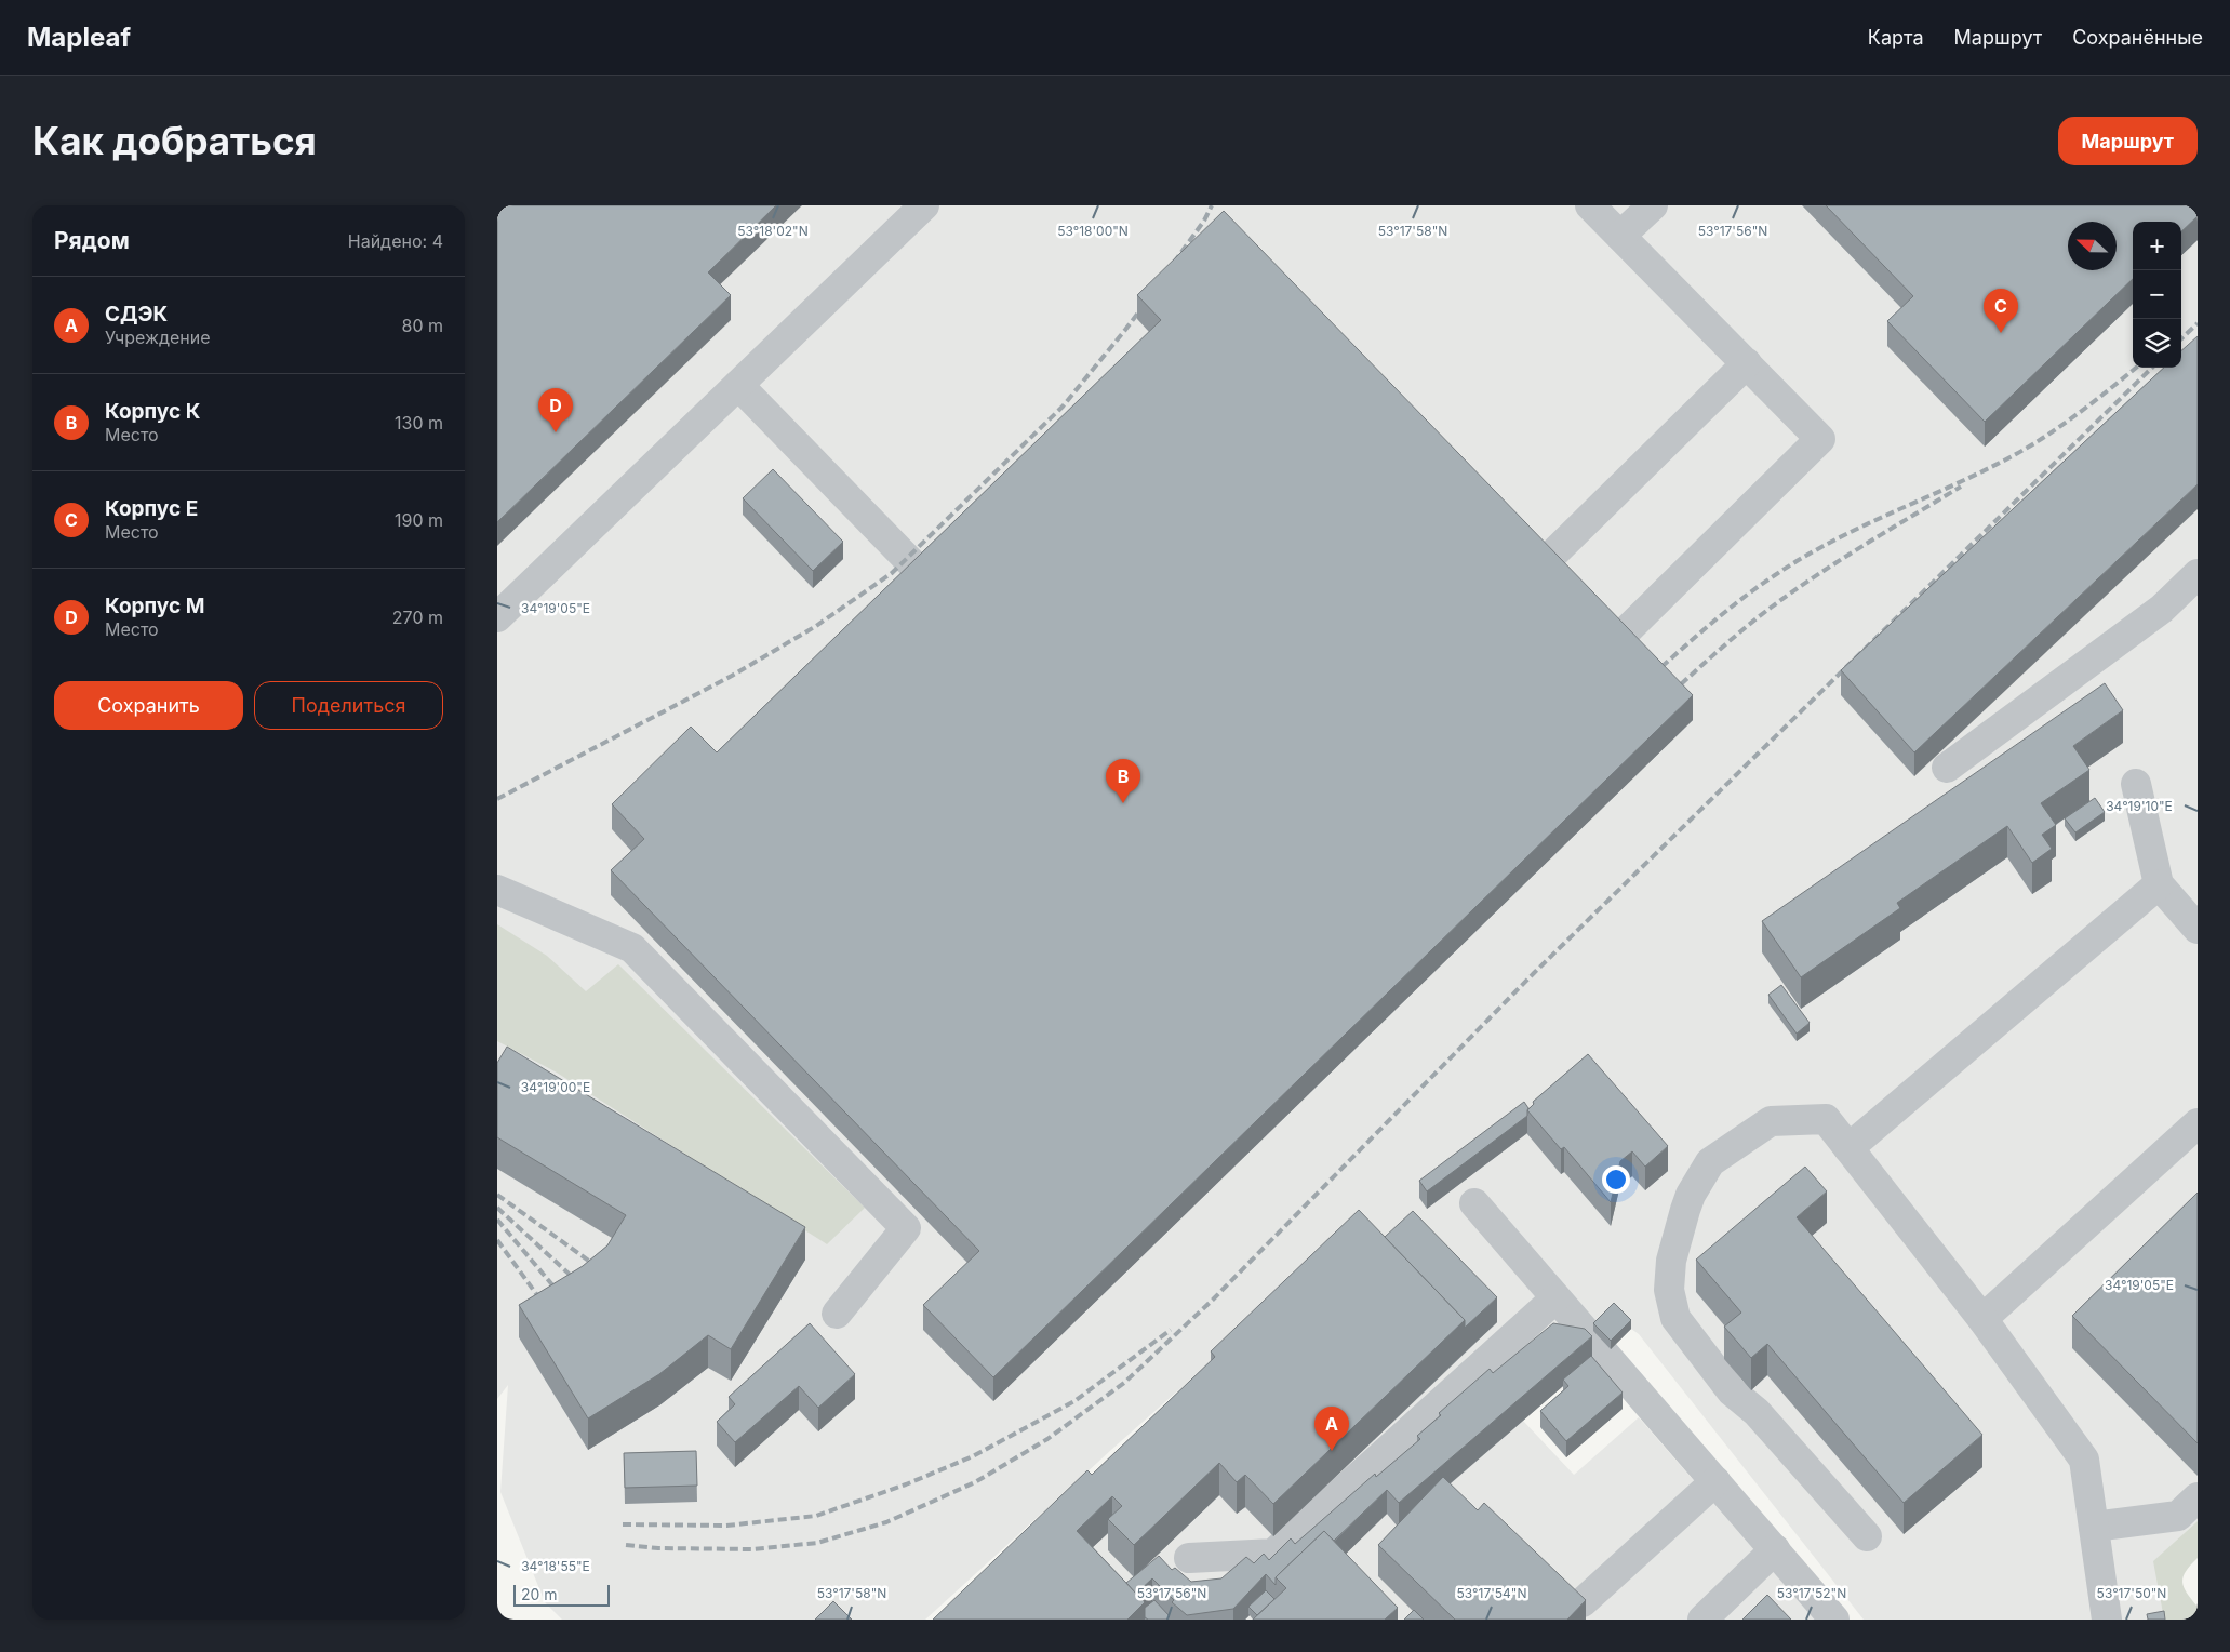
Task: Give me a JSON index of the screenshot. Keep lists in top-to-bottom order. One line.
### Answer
{"scale_bar":"20 m","north":"left","page":{"header":"Mapleaf","nav":["Карта","Маршрут","Сохранённые"],"buttons":["Маршрут",["Сохранить","Поделиться"]],"title":"Как добраться","heading":["Рядом","Найдено: 4"],"map_buttons":["+","−"],"list":[{"mark":"A","name":"СДЭК","note":"Учреждение","value":"80 m"},{"mark":"B","name":"Корпус К","note":"Место","value":"130 m"},{"mark":"C","name":"Корпус Е","note":"Место","value":"190 m"},{"mark":"D","name":"Корпус М","note":"Место","value":"270 m"}],"pins":["C","D","B","A"],"scale":"20 m"},"coordinates":["53°18'02\"N","53°18'00\"N","53°17'58\"N","53°17'56\"N","34°19'05\"E","34°19'10\"E","34°19'00\"E","34°18'55\"E","53°17'54\"N","53°17'52\"N","53°17'50\"N"]}
